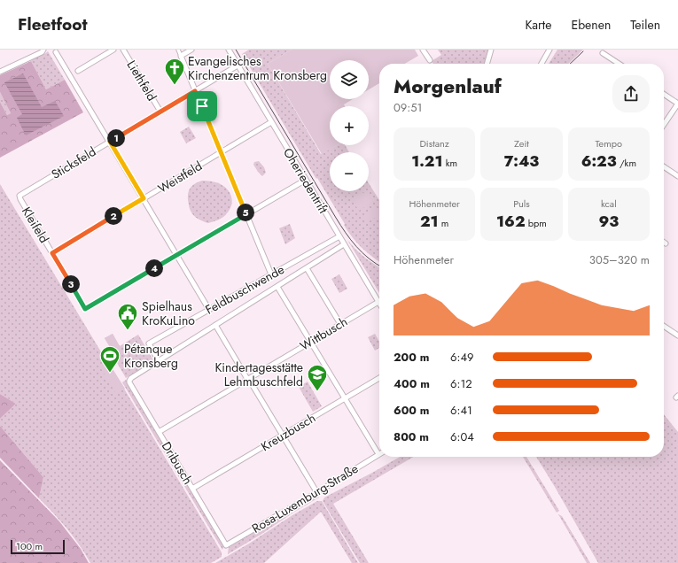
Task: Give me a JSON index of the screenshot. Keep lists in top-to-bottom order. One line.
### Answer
{"streets":{"street":["Liethfeld","Sticksfeld","Weistfeld","Oheriedentrift","Kleifeld","Feldbuschwende","Wittbusch","Kreuzbusch","Dribusch","Rosa-Luxemburg-Straße"]},"crossings":[["Liethfeld","Sticksfeld"],["Sticksfeld","Oheriedentrift"],["Sticksfeld","Kleifeld"],["Weistfeld","Oheriedentrift"],["Weistfeld","Kleifeld"],["Oheriedentrift","Feldbuschwende"],["Oheriedentrift","Wittbusch"],["Feldbuschwende","Dribusch"],["Wittbusch","Dribusch"],["Kreuzbusch","Dribusch"],["Dribusch","Rosa-Luxemburg-Straße"]],"places":{"church":["Evangelisches Kirchenzentrum Kronsberg"],"public building":["Spielhaus KroKuLino"],"sports":["Pétanque Kronsberg"],"school or university":["Kindertagesstätte Lehmbuschfeld"]},"scale_bar":"100 m","page":{"header":"Fleetfoot","nav":["Karte","Ebenen","Teilen"],"map_buttons":["+","−"],"heading":["Morgenlauf","09:51"],"stats":[["Distanz","1.21 km"],["Zeit","7:43"],["Tempo","6:23 /km"],["Höhenmeter","21 m"],["Puls","162 bpm"],["kcal","93"]],"pins":["1","5","2","4","3"],"chart":["Höhenmeter","305–320 m"],"list":[{"name":"200 m","note":"6:49"},{"name":"400 m","note":"6:12"},{"name":"600 m","note":"6:41"},{"name":"800 m","note":"6:04"}],"scale":"100 m"}}
